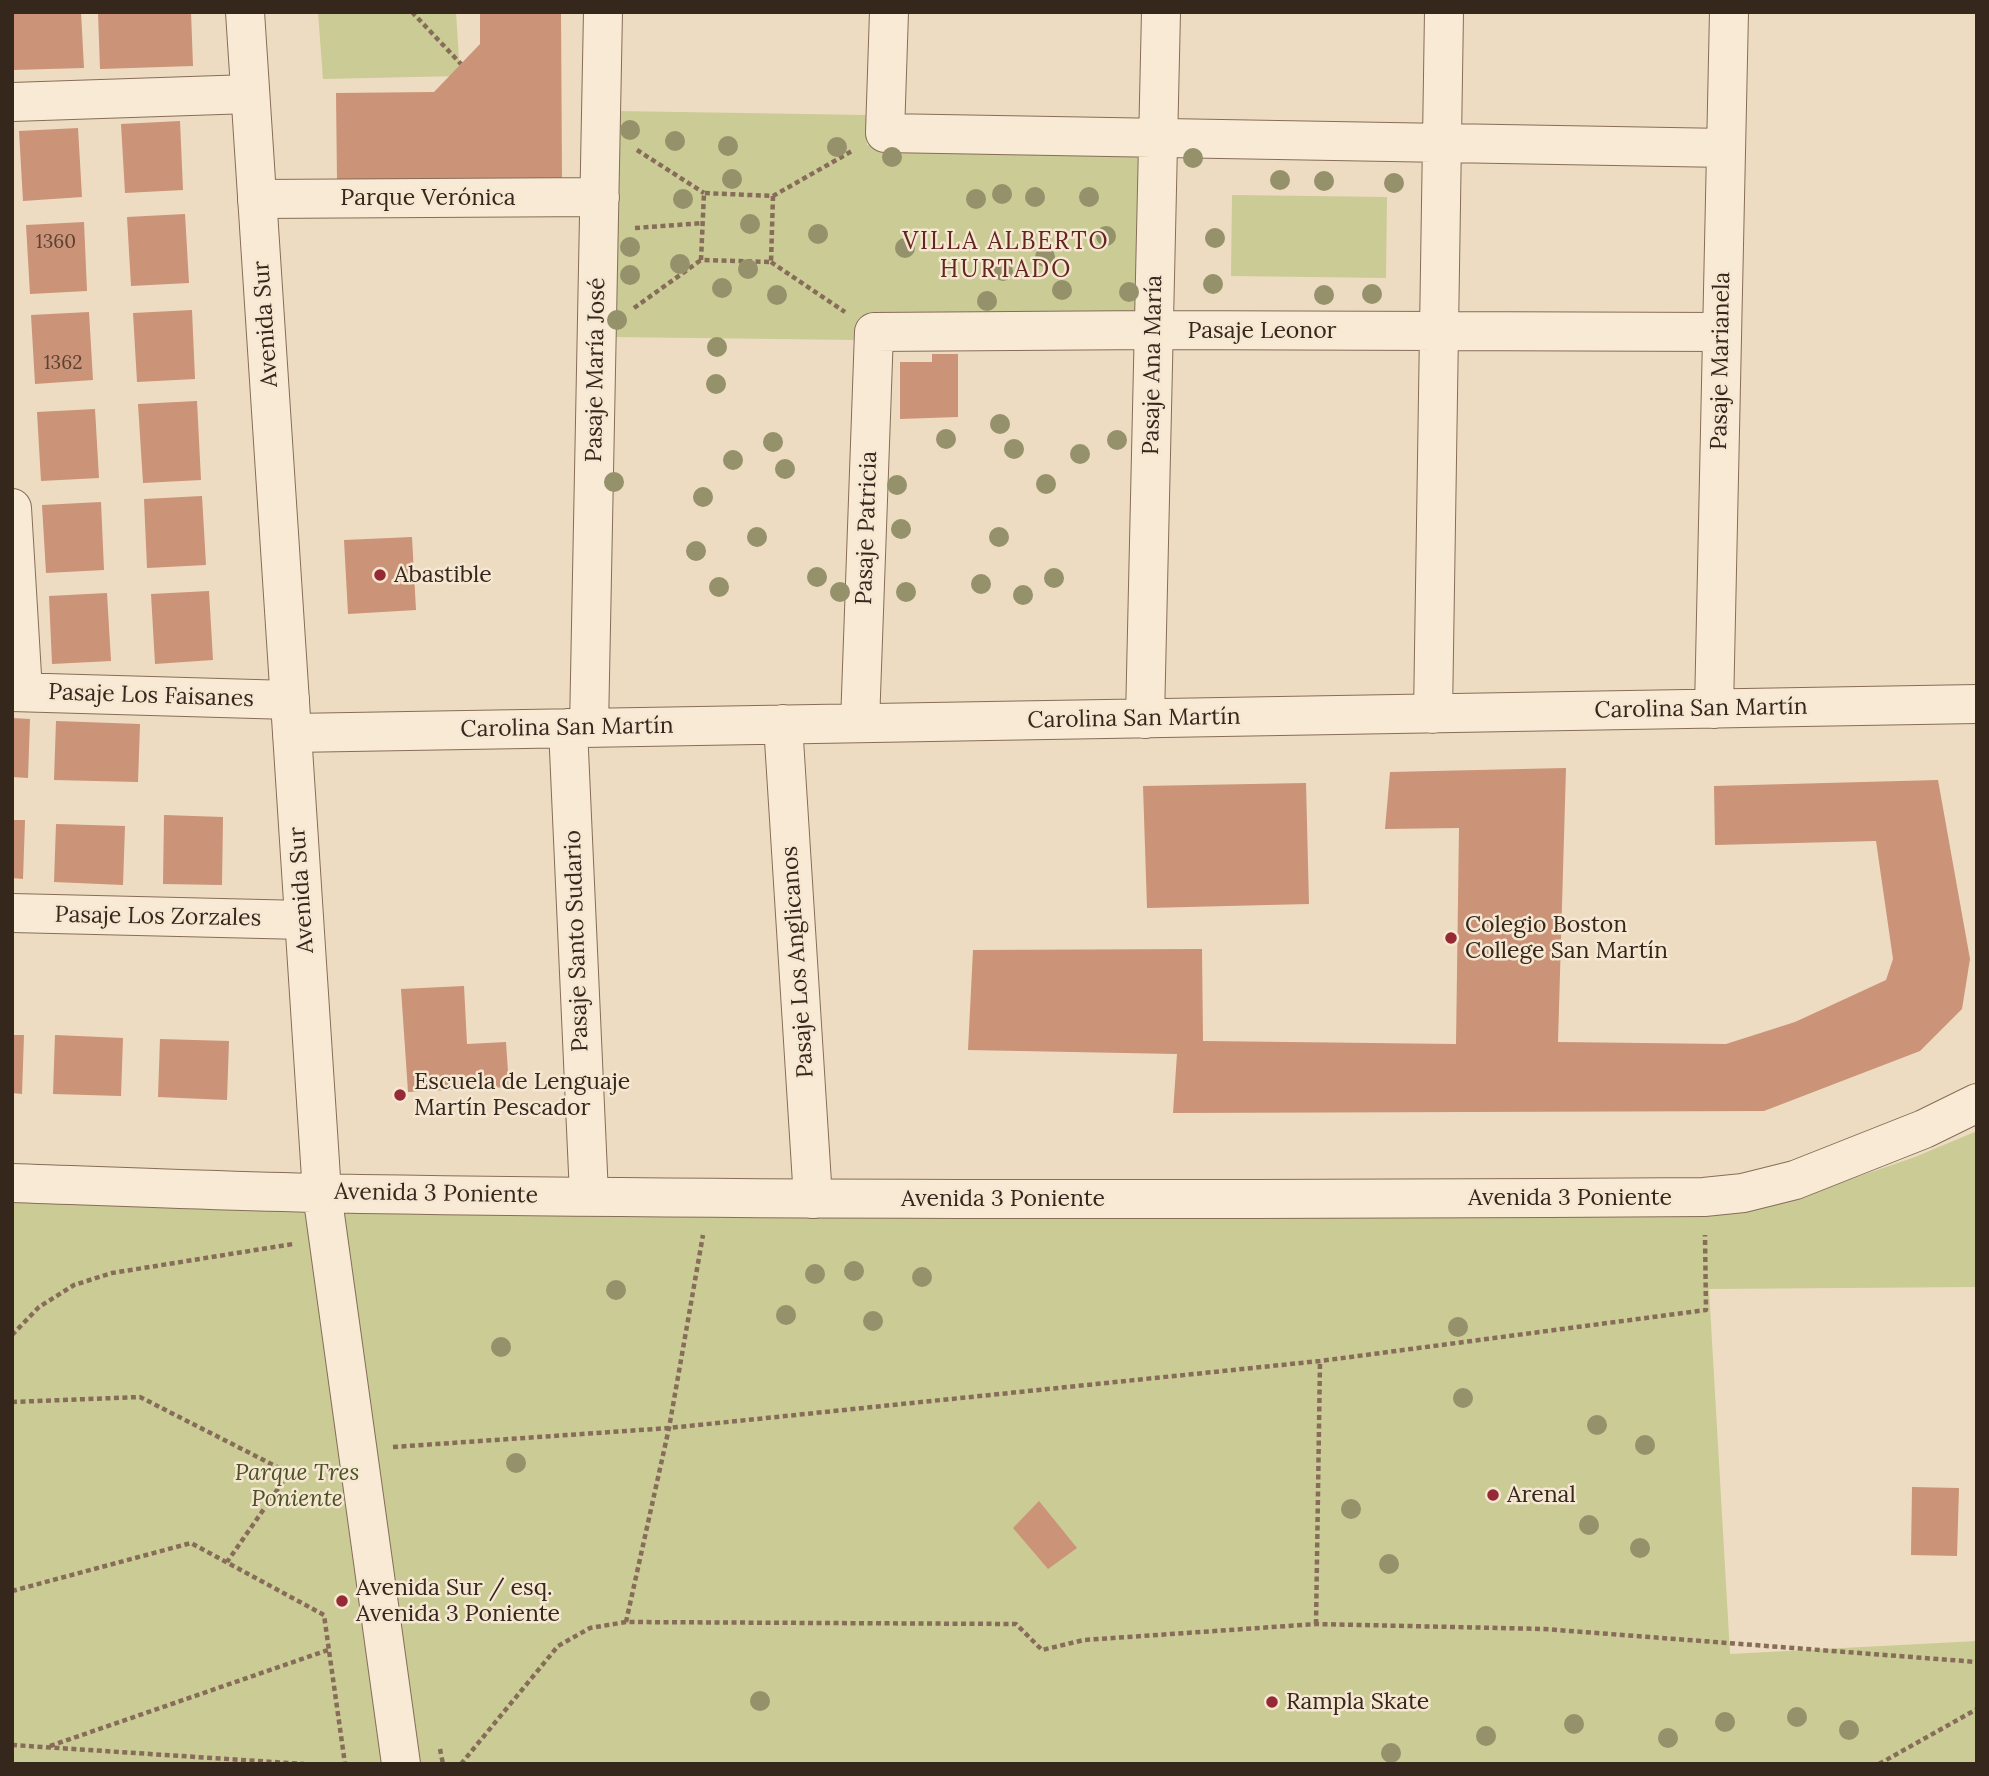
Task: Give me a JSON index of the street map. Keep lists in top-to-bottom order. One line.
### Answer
{"streets":{"street":["Parque Verónica","Avenida Sur","Pasaje Leonor","Pasaje Marianela","Pasaje Ana María","Pasaje María José","Pasaje Patricia","Pasaje Los Faisanes","Carolina San Martín","Pasaje Los Zorzales","Pasaje Santo Sudario","Pasaje Los Anglicanos","Avenida 3 Poniente"]},"crossings":[["Parque Verónica","Avenida Sur"],["Parque Verónica","Pasaje María José"],["Avenida Sur","Pasaje Los Faisanes"],["Avenida Sur","Carolina San Martín"],["Avenida Sur","Pasaje Los Zorzales"],["Avenida Sur","Avenida 3 Poniente"],["Pasaje Leonor","Pasaje Marianela"],["Pasaje Leonor","Pasaje Ana María"],["Pasaje Leonor","Pasaje Patricia"],["Pasaje Marianela","Carolina San Martín"],["Pasaje Ana María","Carolina San Martín"],["Pasaje María José","Carolina San Martín"],["Pasaje María José","Pasaje Santo Sudario"],["Pasaje Patricia","Carolina San Martín"],["Pasaje Los Faisanes","Carolina San Martín"],["Carolina San Martín","Pasaje Santo Sudario"],["Carolina San Martín","Pasaje Los Anglicanos"],["Pasaje Santo Sudario","Avenida 3 Poniente"],["Pasaje Los Anglicanos","Avenida 3 Poniente"]],"districts":["VILLA ALBERTO HURTADO"],"parks":["Parque Tres Poniente"],"places":["Abastible","Colegio Boston College San Martín","Escuela de Lenguaje Martín Pescador","Arenal","Avenida Sur / esq. Avenida 3 Poniente","Rampla Skate"],"house_numbers":["1360","1362"]}
